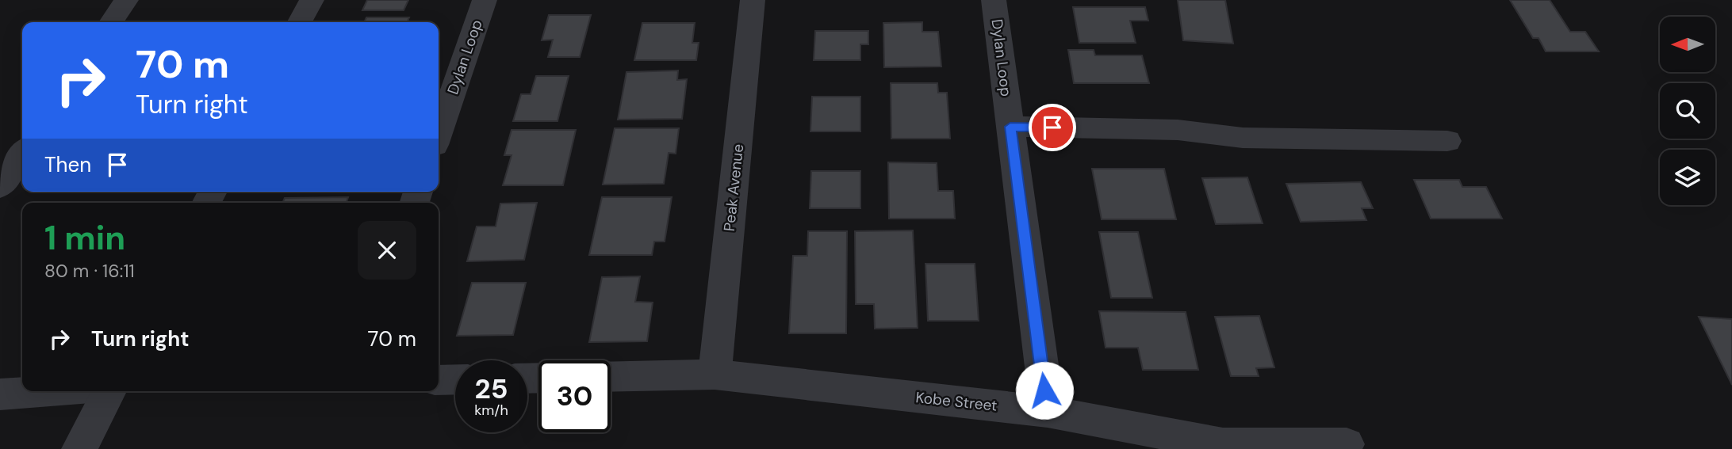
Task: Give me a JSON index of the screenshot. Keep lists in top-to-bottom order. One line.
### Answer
{"streets":{"street":["Dylan Loop","Peak Avenue","Kobe Street"]},"crossings":[["Dylan Loop","Kobe Street"],["Peak Avenue","Kobe Street"]],"north":"left","page":{"turn":["70 m","Turn right"],"then":"Then","heading":["1 min","80 m · 16:11"],"list":[{"name":"Turn right","value":"70 m"}],"speed":"25 km/h","limit":"30"}}
